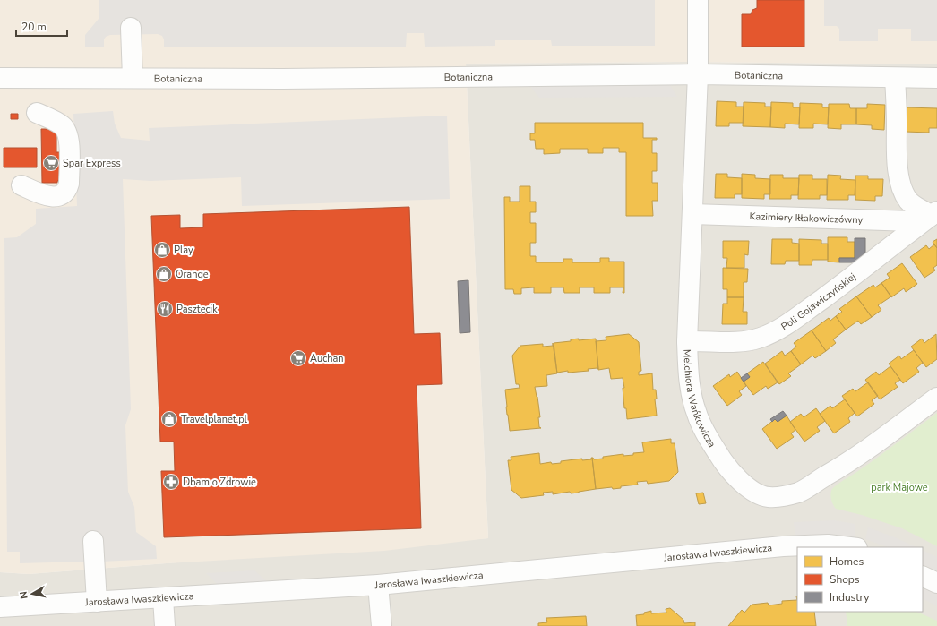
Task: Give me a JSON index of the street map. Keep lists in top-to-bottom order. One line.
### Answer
{"streets":{"street":["Botaniczna","Kazimiery Iłłakowiczówny","Poli Gojawiczyńskiej","Melchiora Wańkowicza","Jarosława Iwaszkiewicza"]},"crossings":[["Botaniczna","Melchiora Wańkowicza"],["Kazimiery Iłłakowiczówny","Poli Gojawiczyńskiej"],["Kazimiery Iłłakowiczówny","Melchiora Wańkowicza"],["Poli Gojawiczyńskiej","Melchiora Wańkowicza"]],"parks":["park Majowe"],"places":{"supermarket":["Spar Express","Auchan"],"shop":["Play","Orange","Travelplanet.pl"],"restaurant":["Pasztecik"],"pharmacy":["Dbam o Zdrowie"]},"legend":["Homes","Shops","Industry"],"scale_bar":"20 m","north":"left"}
